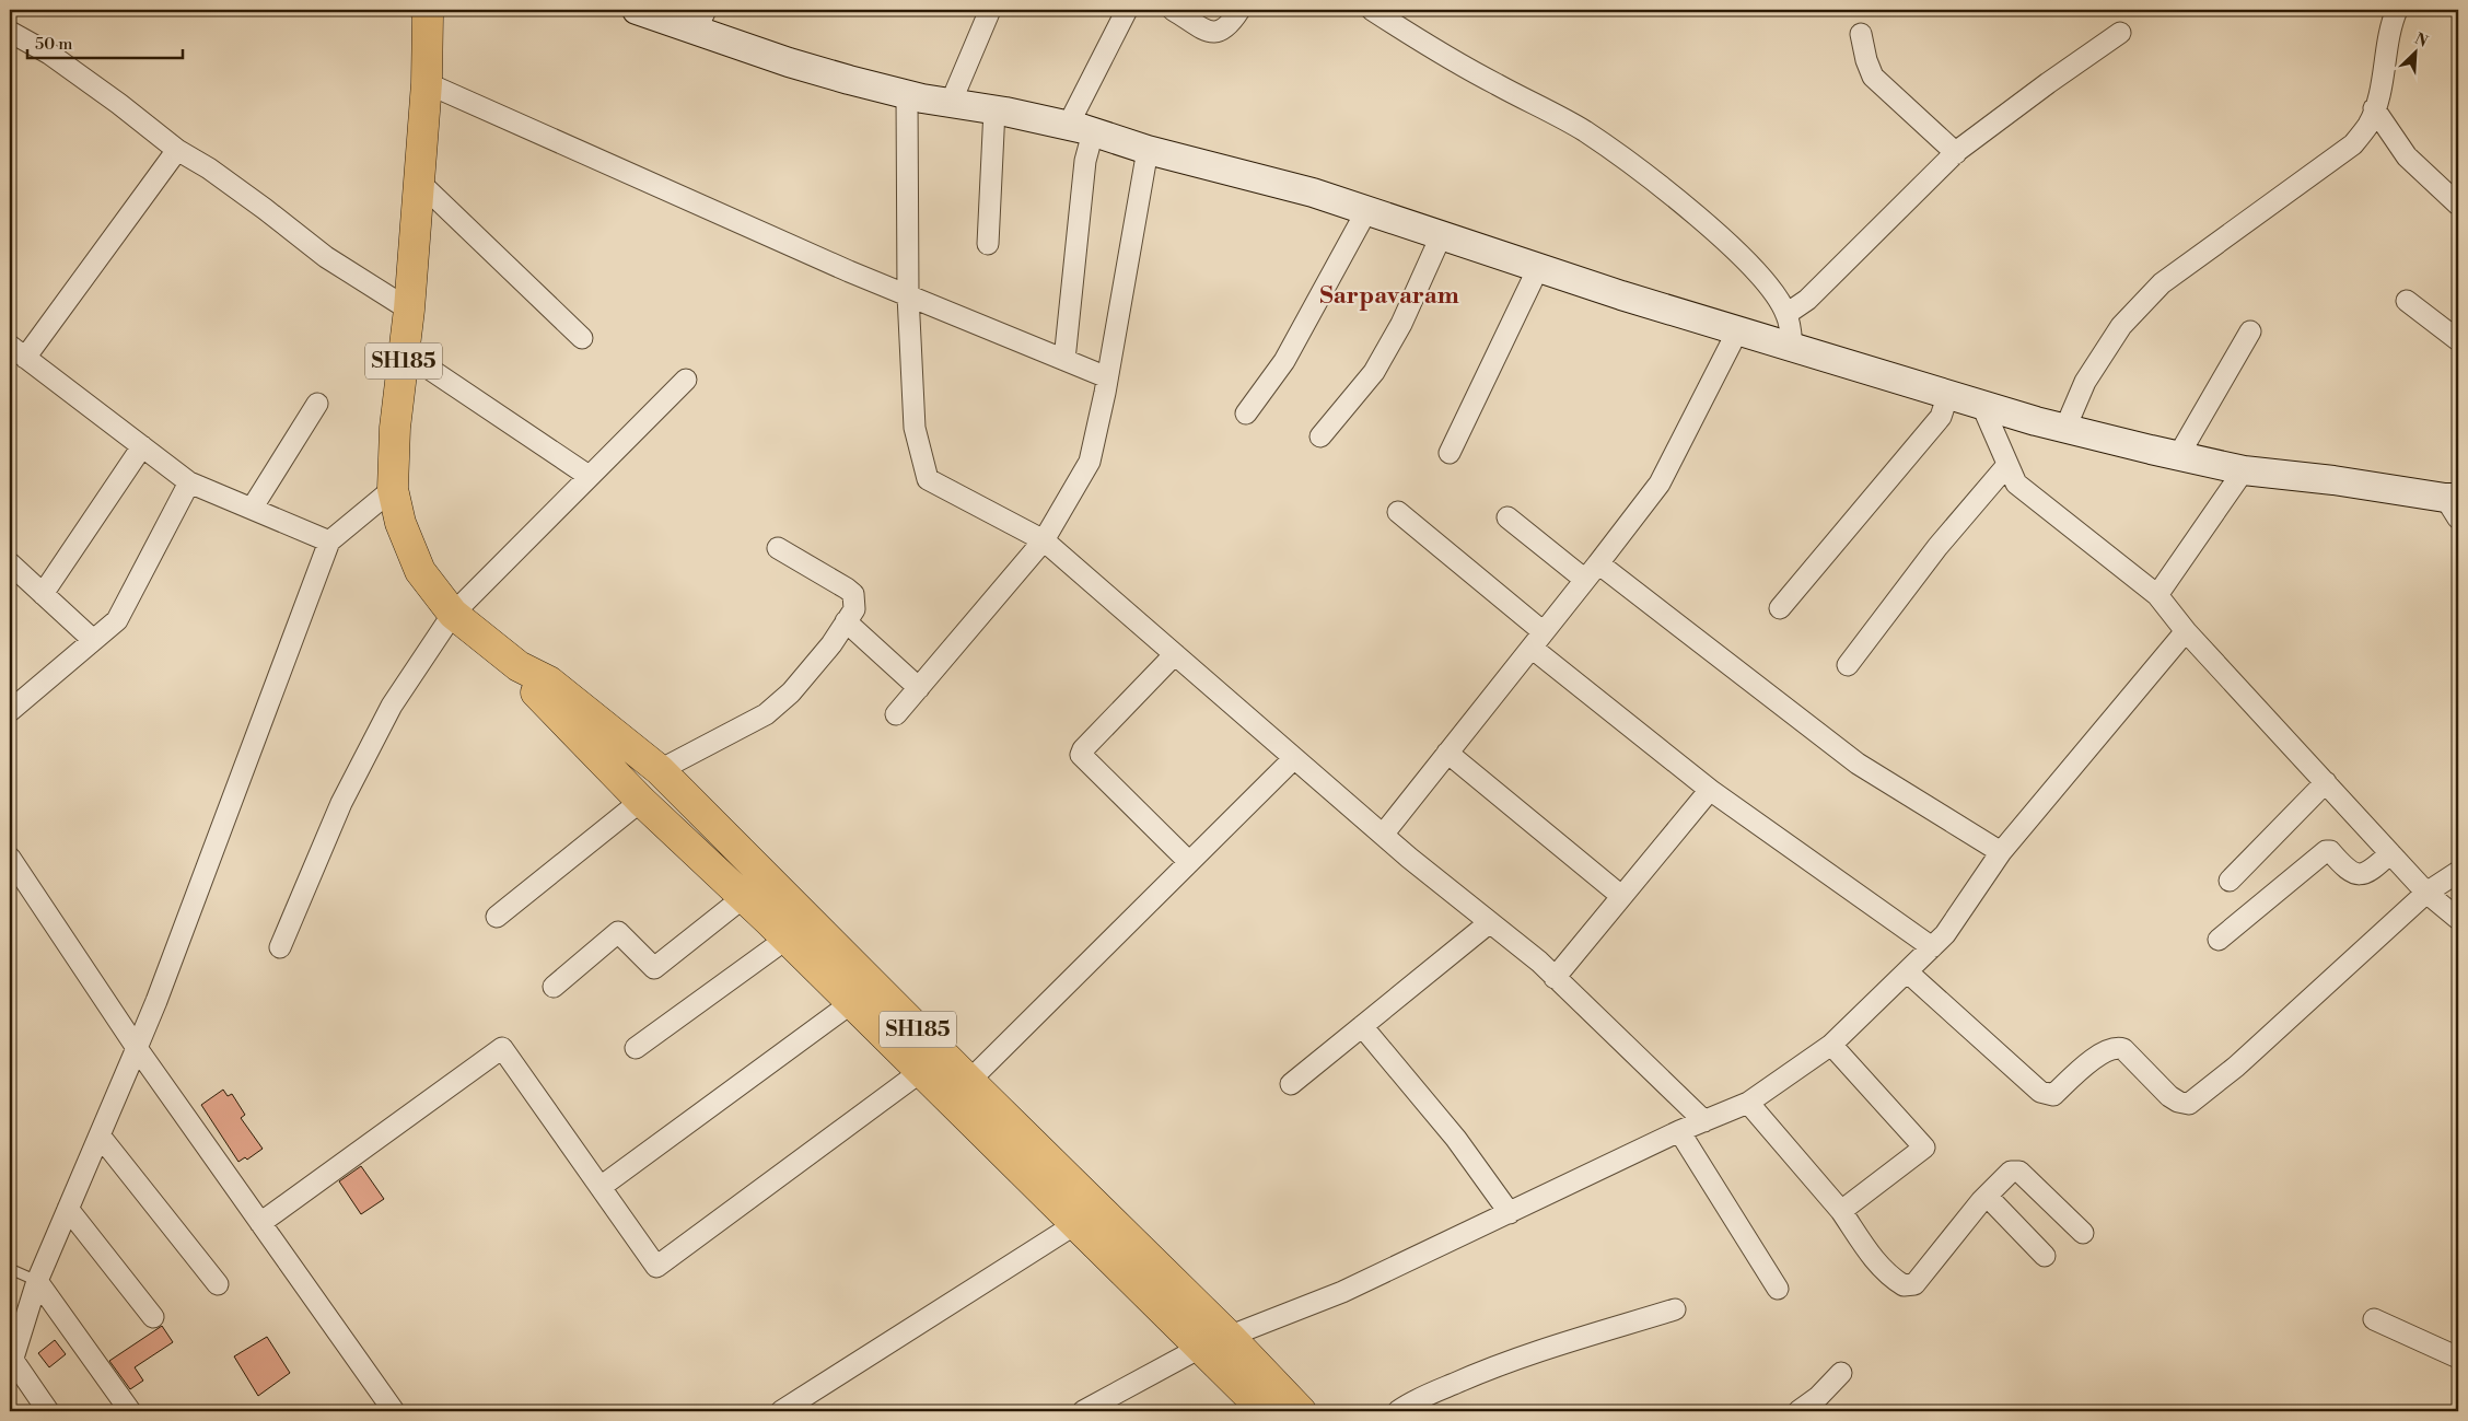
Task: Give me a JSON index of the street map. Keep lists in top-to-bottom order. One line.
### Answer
{"streets":{"main road":["SH185"]},"districts":["Sarpavaram"],"scale_bar":"50 m","north":"top right"}
